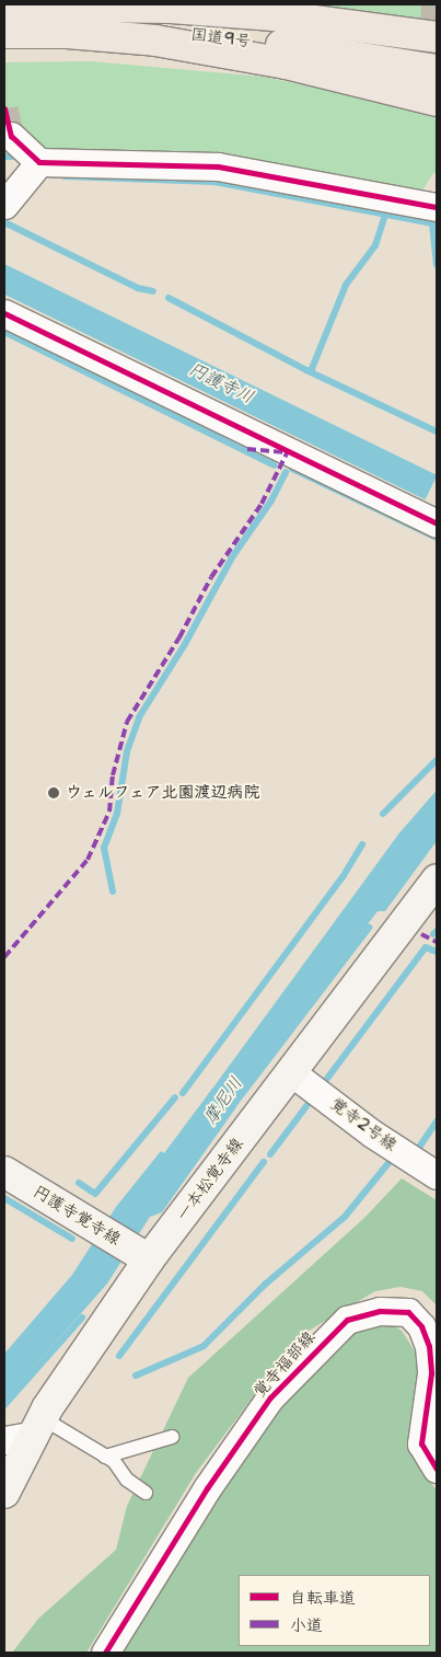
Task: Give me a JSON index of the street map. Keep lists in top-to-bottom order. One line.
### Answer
{"streets":{"highway":["国道9号"],"main road":["一本松覚寺線","円護寺覚寺線"],"street":["覚寺2号線","覚寺福部線"]},"crossings":[["覚寺2号線","一本松覚寺線"],["一本松覚寺線","円護寺覚寺線"]],"water":["円護寺川","摩尼川"],"places":["ウェルフェア北園渡辺病院"],"legend":["自転車道","小道"]}
